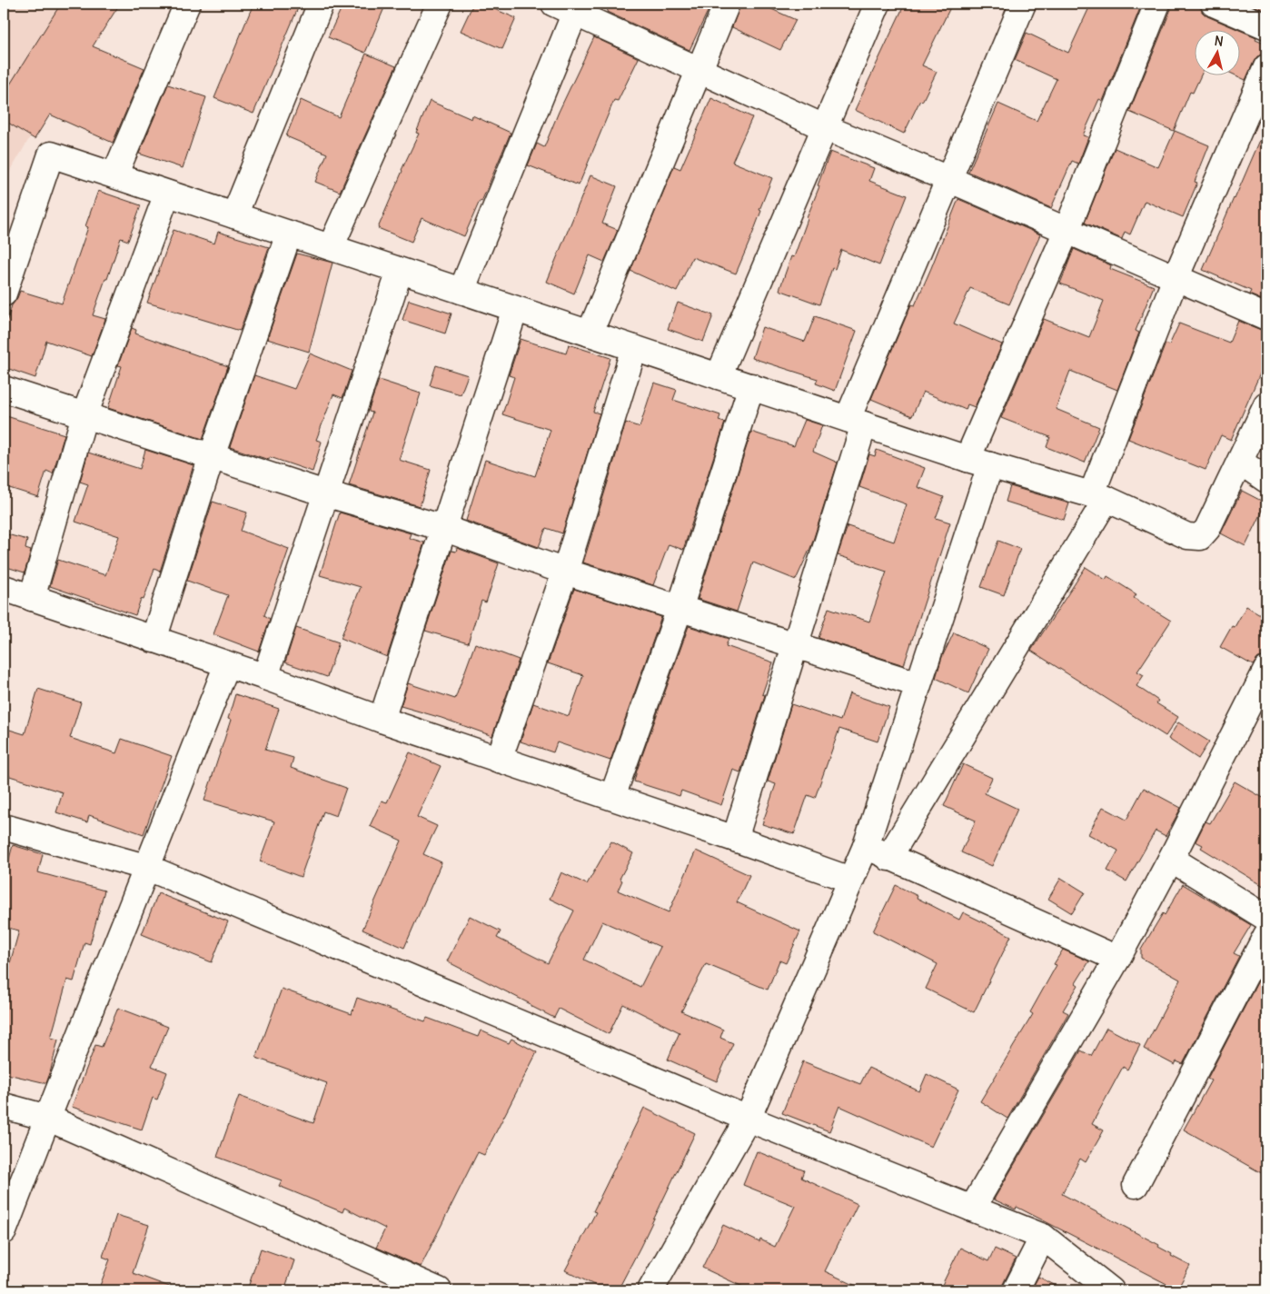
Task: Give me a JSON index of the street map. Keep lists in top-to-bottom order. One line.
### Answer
{"north":"top"}
